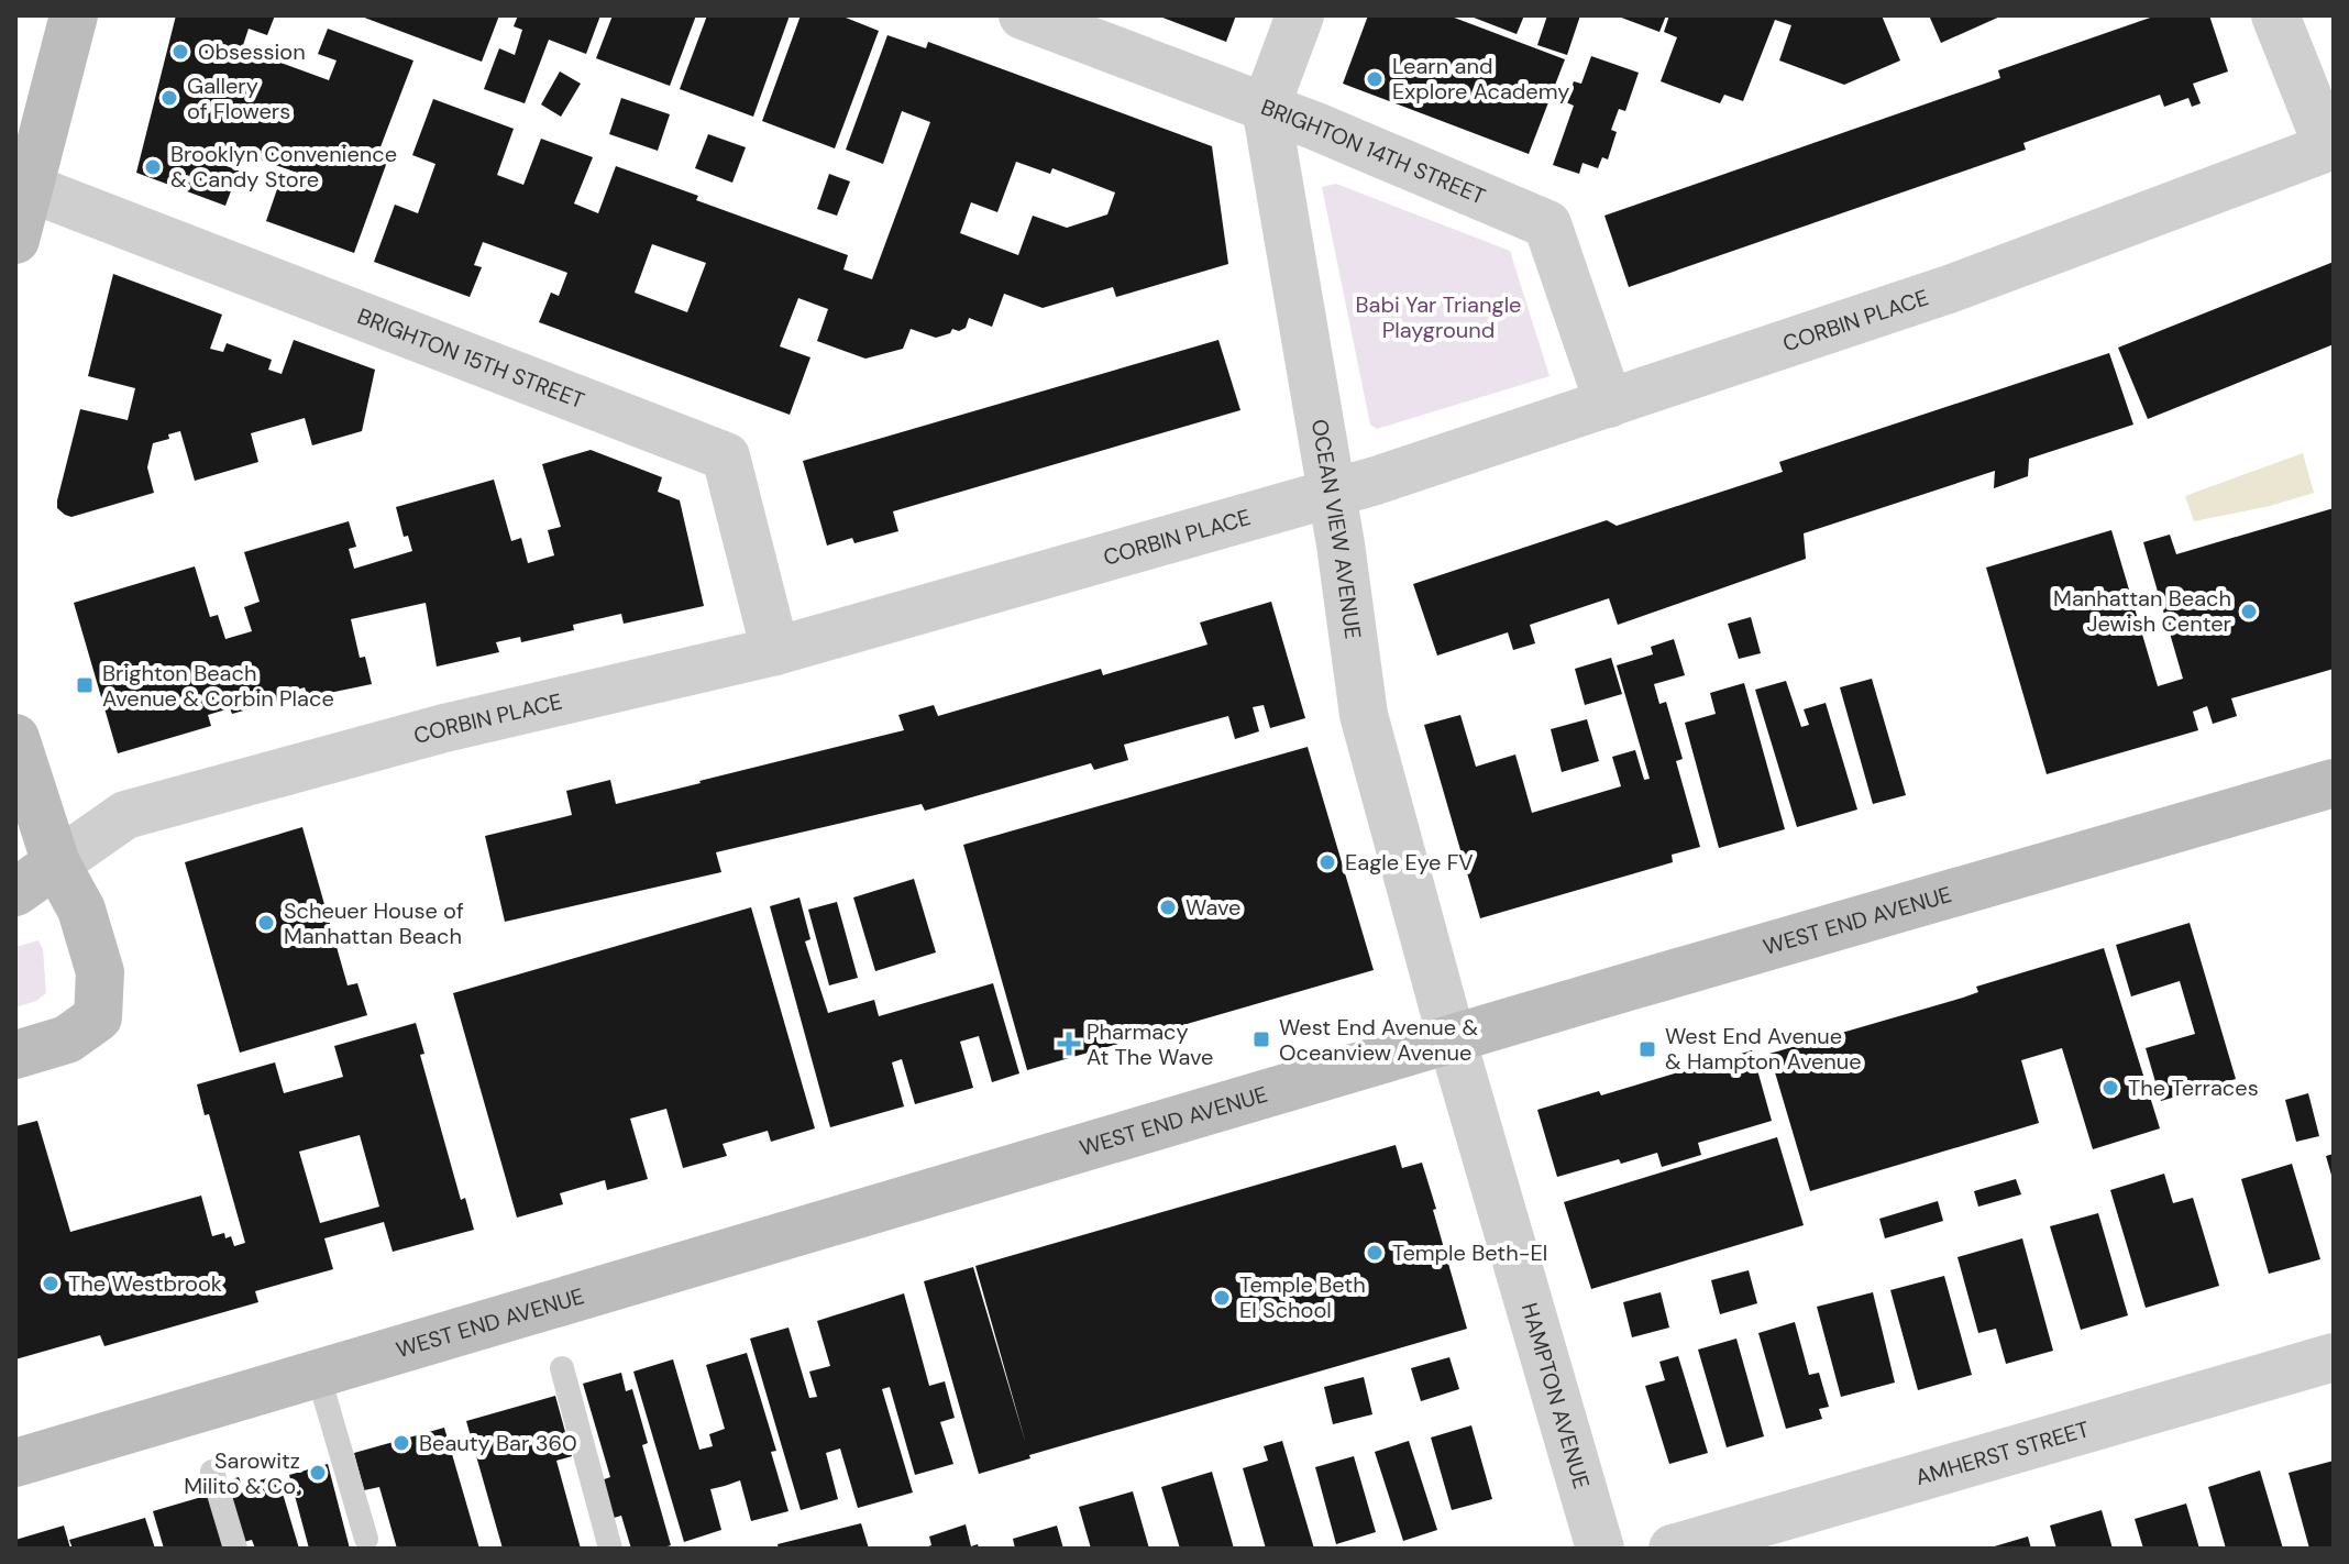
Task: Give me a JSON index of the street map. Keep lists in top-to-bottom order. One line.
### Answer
{"streets":{"main road":["CORBIN PLACE","WEST END AVENUE"],"street":["BRIGHTON 14TH STREET","BRIGHTON 15TH STREET","OCEAN VIEW AVENUE","HAMPTON AVENUE","AMHERST STREET"]},"crossings":[["BRIGHTON 14TH STREET","CORBIN PLACE"],["BRIGHTON 14TH STREET","OCEAN VIEW AVENUE"],["CORBIN PLACE","BRIGHTON 15TH STREET"],["CORBIN PLACE","OCEAN VIEW AVENUE"],["OCEAN VIEW AVENUE","WEST END AVENUE"],["OCEAN VIEW AVENUE","HAMPTON AVENUE"],["WEST END AVENUE","HAMPTON AVENUE"]],"parks":["Babi Yar Triangle Playground"],"places":{"other":["Obsession","Learn and Explore Academy","Gallery of Flowers","Brooklyn Convenience & Candy Store","Manhattan Beach Jewish Center","Eagle Eye FV","Wave","Scheuer House of Manhattan Beach","The Terraces","Temple Beth-El","The Westbrook","Temple Beth El School","Beauty Bar 360","Sarowitz Milito & Co."],"transit":["Brighton Beach Avenue & Corbin Place","West End Avenue & Oceanview Avenue","West End Avenue & Hampton Avenue"],"health":["Pharmacy At The Wave"]}}
